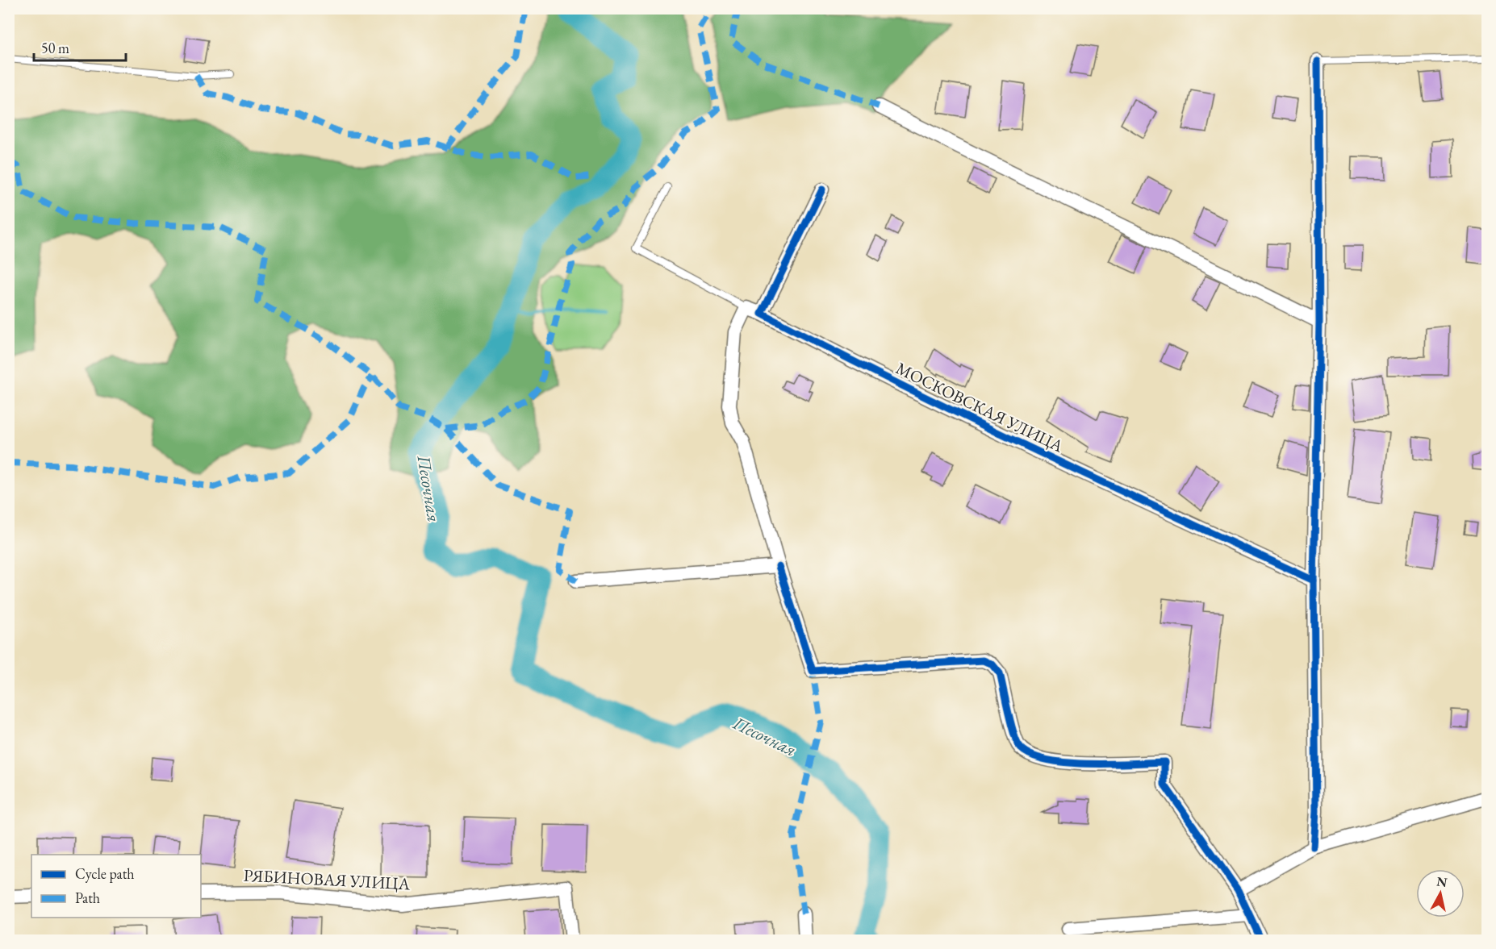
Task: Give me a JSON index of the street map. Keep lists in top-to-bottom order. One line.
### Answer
{"streets":{"street":["МОСКОВСКАЯ УЛИЦА","РЯБИНОВАЯ УЛИЦА"]},"water":["Песочная"],"legend":["Cycle path","Path"],"scale_bar":"50 m","north":"top"}
